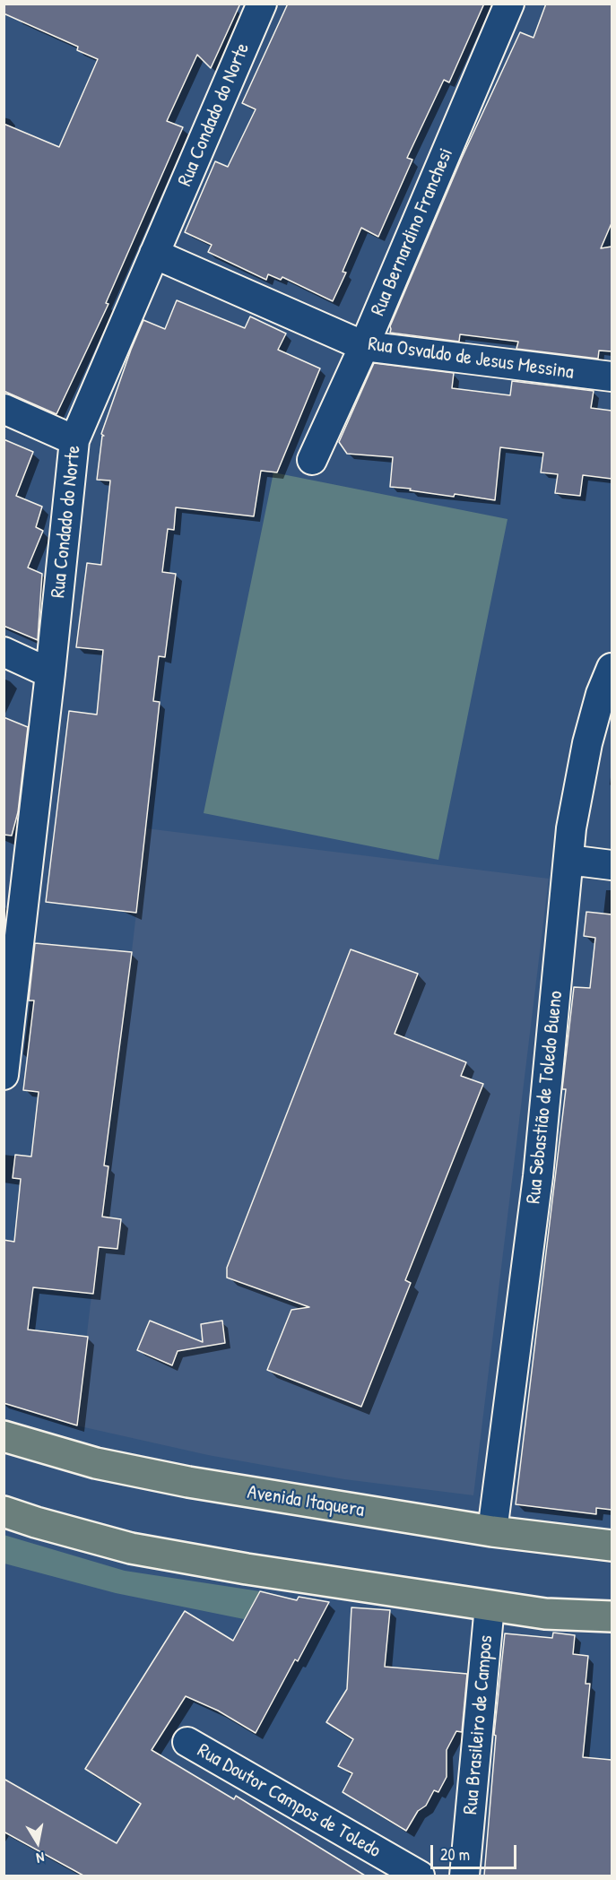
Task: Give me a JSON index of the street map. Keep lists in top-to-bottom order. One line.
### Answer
{"streets":{"main road":["Avenida Itaquera"],"street":["Rua Condado do Norte","Rua Bernardino Franchesi","Rua Osvaldo de Jesus Messina","Rua Sebastião de Toledo Bueno","Rua Brasileiro de Campos","Rua Doutor Campos de Toledo"]},"crossings":[["Rua Condado do Norte","Rua Osvaldo de Jesus Messina"],["Rua Bernardino Franchesi","Rua Osvaldo de Jesus Messina"],["Rua Sebastião de Toledo Bueno","Avenida Itaquera"]],"scale_bar":"20 m","north":"bottom"}
